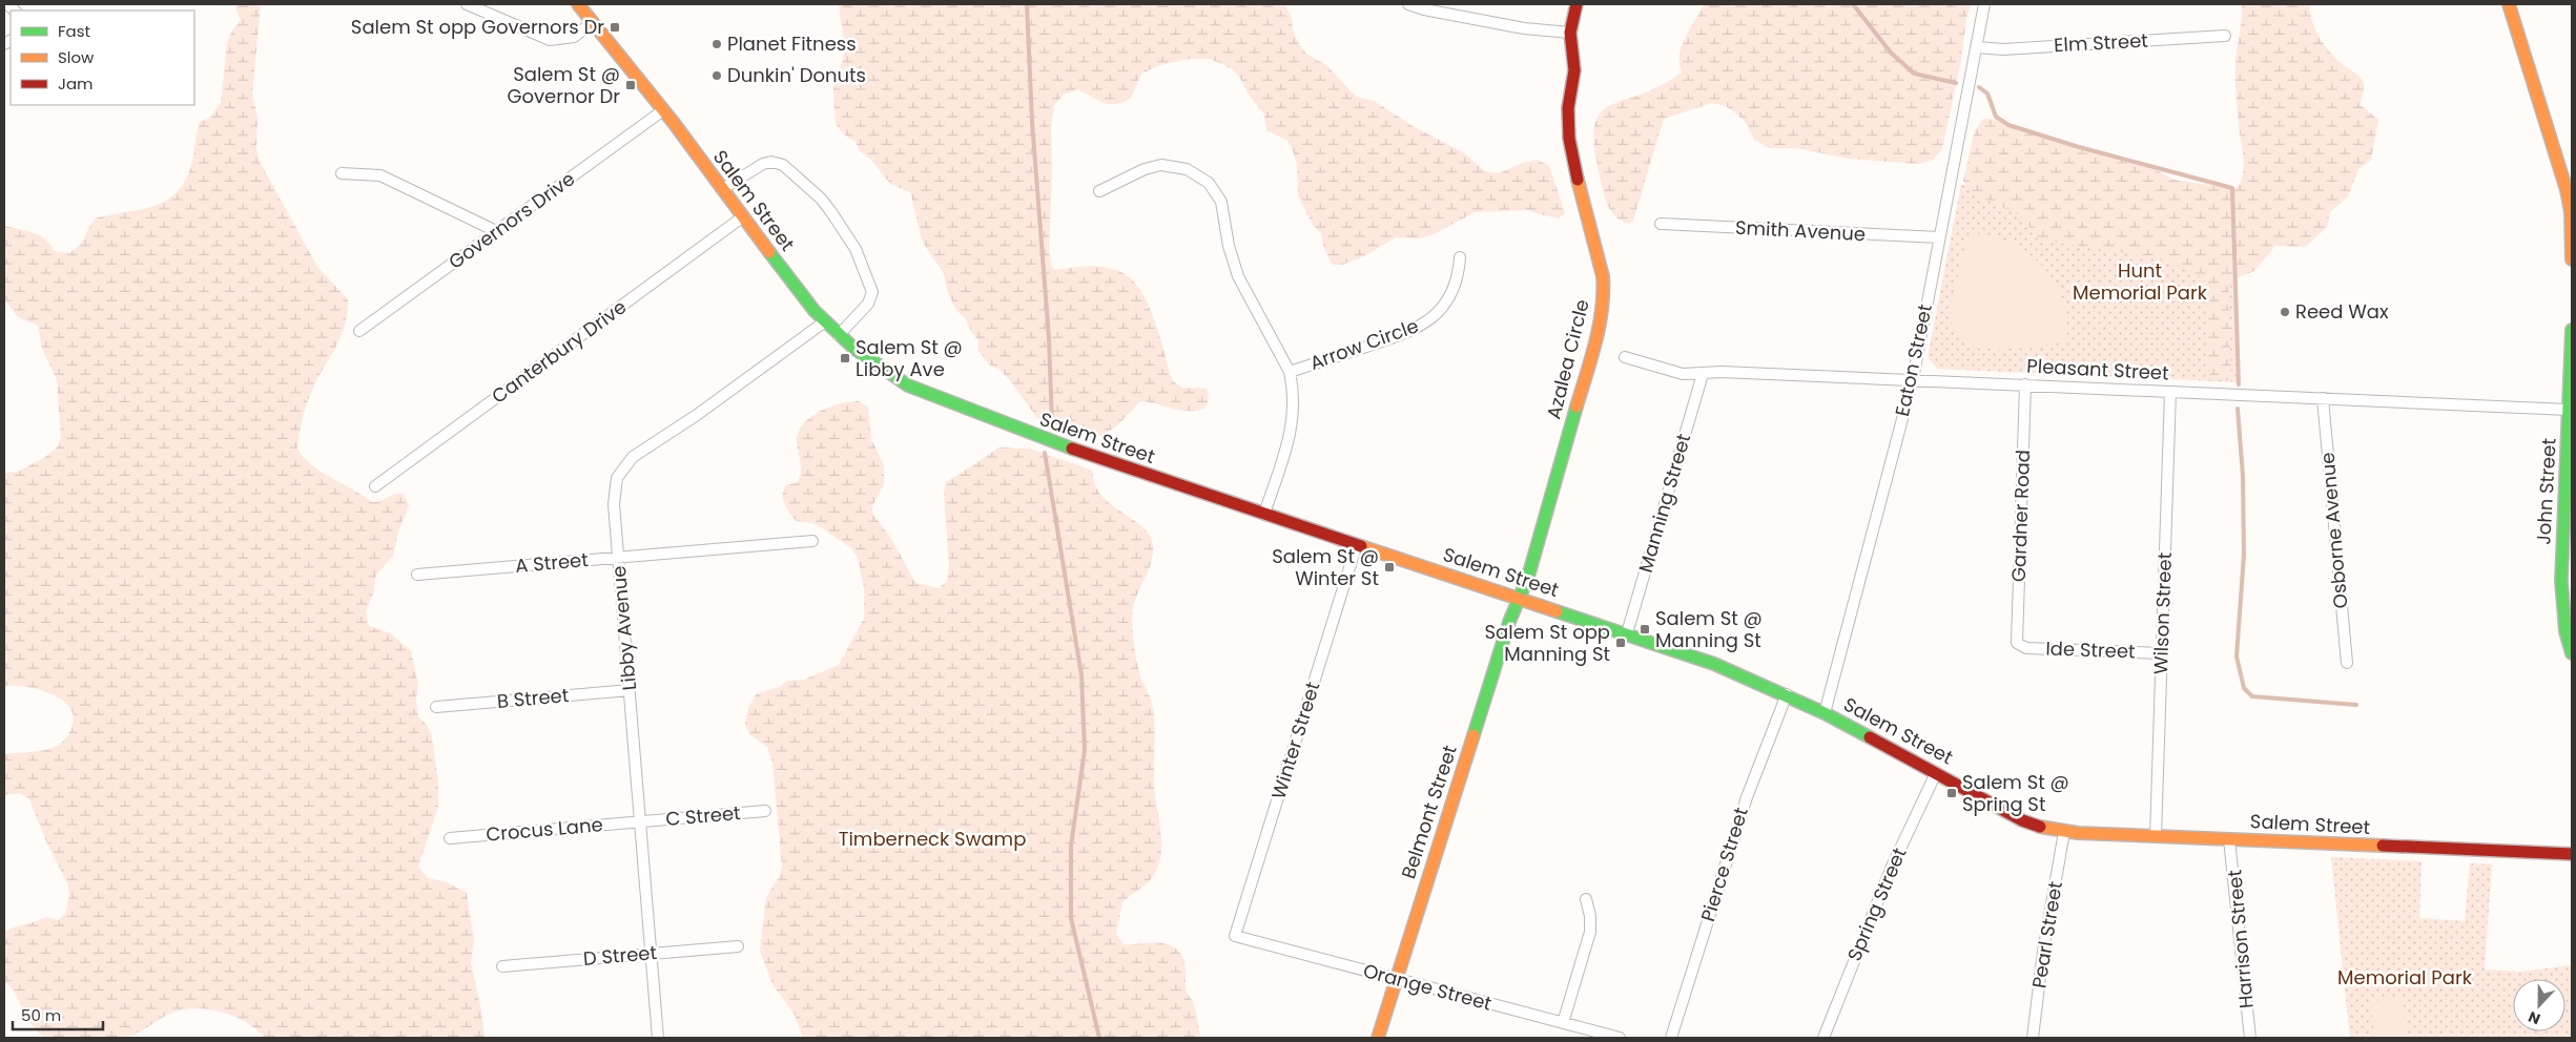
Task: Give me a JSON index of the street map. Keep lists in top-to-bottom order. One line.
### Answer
{"streets":{"main road":["Salem Street","Azalea Circle","John Street","Belmont Street"],"street":["Elm Street","Governors Drive","Smith Avenue","Arrow Circle","Canterbury Drive","Eaton Street","Pleasant Street","Manning Street","Gardner Road","Osborne Avenue","A Street","Wilson Street","Libby Avenue","Ide Street","B Street","Winter Street","C Street","Crocus Lane","Pierce Street","Spring Street","Pearl Street","Harrison Street","D Street","Orange Street"]},"crossings":[["Elm Street","Eaton Street"],["Salem Street","Governors Drive"],["Salem Street","Canterbury Drive"],["Salem Street","Azalea Circle"],["Salem Street","Eaton Street"],["Salem Street","Manning Street"],["Salem Street","Wilson Street"],["Salem Street","Libby Avenue"],["Salem Street","Winter Street"],["Salem Street","Belmont Street"],["Salem Street","Pierce Street"],["Salem Street","Spring Street"],["Salem Street","Pearl Street"],["Salem Street","Harrison Street"],["Smith Avenue","Eaton Street"],["Azalea Circle","Belmont Street"],["Eaton Street","Pleasant Street"],["Pleasant Street","John Street"],["Pleasant Street","Manning Street"],["Pleasant Street","Gardner Road"],["Pleasant Street","Osborne Avenue"],["Pleasant Street","Wilson Street"],["Gardner Road","Ide Street"],["A Street","Libby Avenue"],["Wilson Street","Ide Street"],["Libby Avenue","B Street"],["Libby Avenue","C Street"],["Libby Avenue","Crocus Lane"],["Libby Avenue","D Street"],["Winter Street","Orange Street"],["Belmont Street","Orange Street"],["C Street","Crocus Lane"]],"parks":["Hunt Memorial Park","Timberneck Swamp","Memorial Park"],"places":{"transit":["Salem St opp Governors Dr","Salem St @ Governor Dr","Salem St @ Libby Ave","Salem St @ Winter St","Salem St @ Manning St","Salem St opp Manning St","Salem St @ Spring St"],"other":["Planet Fitness","Dunkin' Donuts","Reed Wax"]},"legend":["Fast","Slow","Jam"],"scale_bar":"50 m","north":"bottom"}
